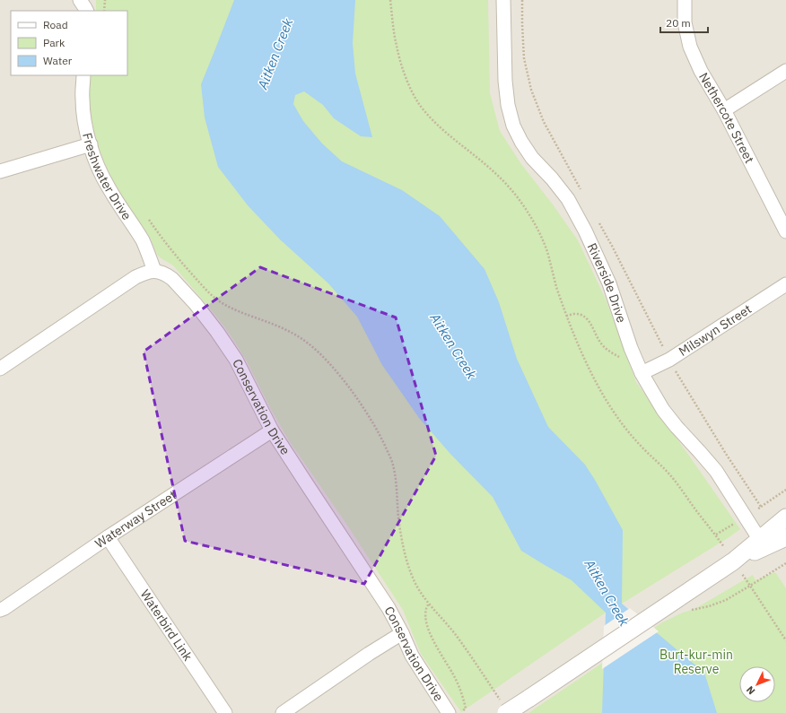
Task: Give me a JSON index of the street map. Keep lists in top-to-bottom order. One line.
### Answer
{"streets":{"street":["Nethercote Street","Freshwater Drive","Riverside Drive","Milswyn Street","Conservation Drive","Waterway Street","Waterbird Link"]},"crossings":[["Freshwater Drive","Conservation Drive"],["Riverside Drive","Milswyn Street"],["Conservation Drive","Waterway Street"],["Waterway Street","Waterbird Link"]],"water":["Aitken Creek"],"parks":["Burt-kur-min Reserve"],"legend":["Road","Park","Water"],"scale_bar":"20 m","north":"bottom left"}
